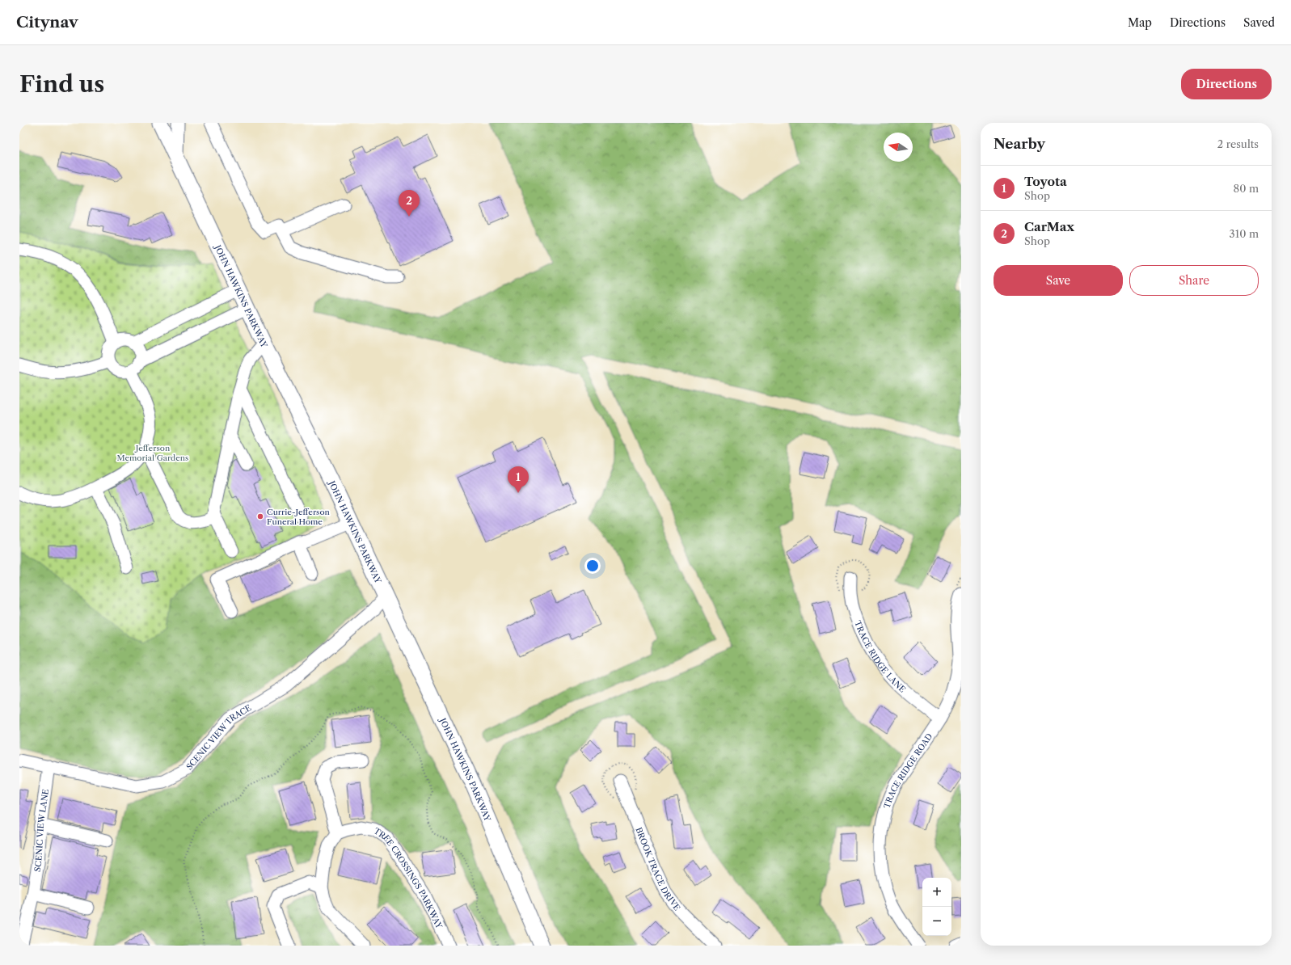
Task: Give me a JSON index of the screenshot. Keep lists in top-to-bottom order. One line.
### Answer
{"streets":{"main road":["JOHN HAWKINS PARKWAY"],"street":["TRACE RIDGE LANE","SCENIC VIEW TRACE","TRACE RIDGE ROAD","SCENIC VIEW LANE","BROOK TRACE DRIVE","TREE CROSSINGS PARKWAY"]},"crossings":[["JOHN HAWKINS PARKWAY","SCENIC VIEW TRACE"],["TRACE RIDGE LANE","TRACE RIDGE ROAD"],["SCENIC VIEW TRACE","SCENIC VIEW LANE"]],"parks":["Jefferson Memorial Gardens"],"places":["Currie-Jefferson Funeral Home"],"north":"left","page":{"header":"Citynav","nav":["Map","Directions","Saved"],"buttons":["Directions",["Save","Share"]],"title":"Find us","heading":["Nearby","2 results"],"list":[{"mark":"1","name":"Toyota","note":"Shop","value":"80 m"},{"mark":"2","name":"CarMax","note":"Shop","value":"310 m"}],"pins":["2","1"],"map_buttons":["+","−"]}}
